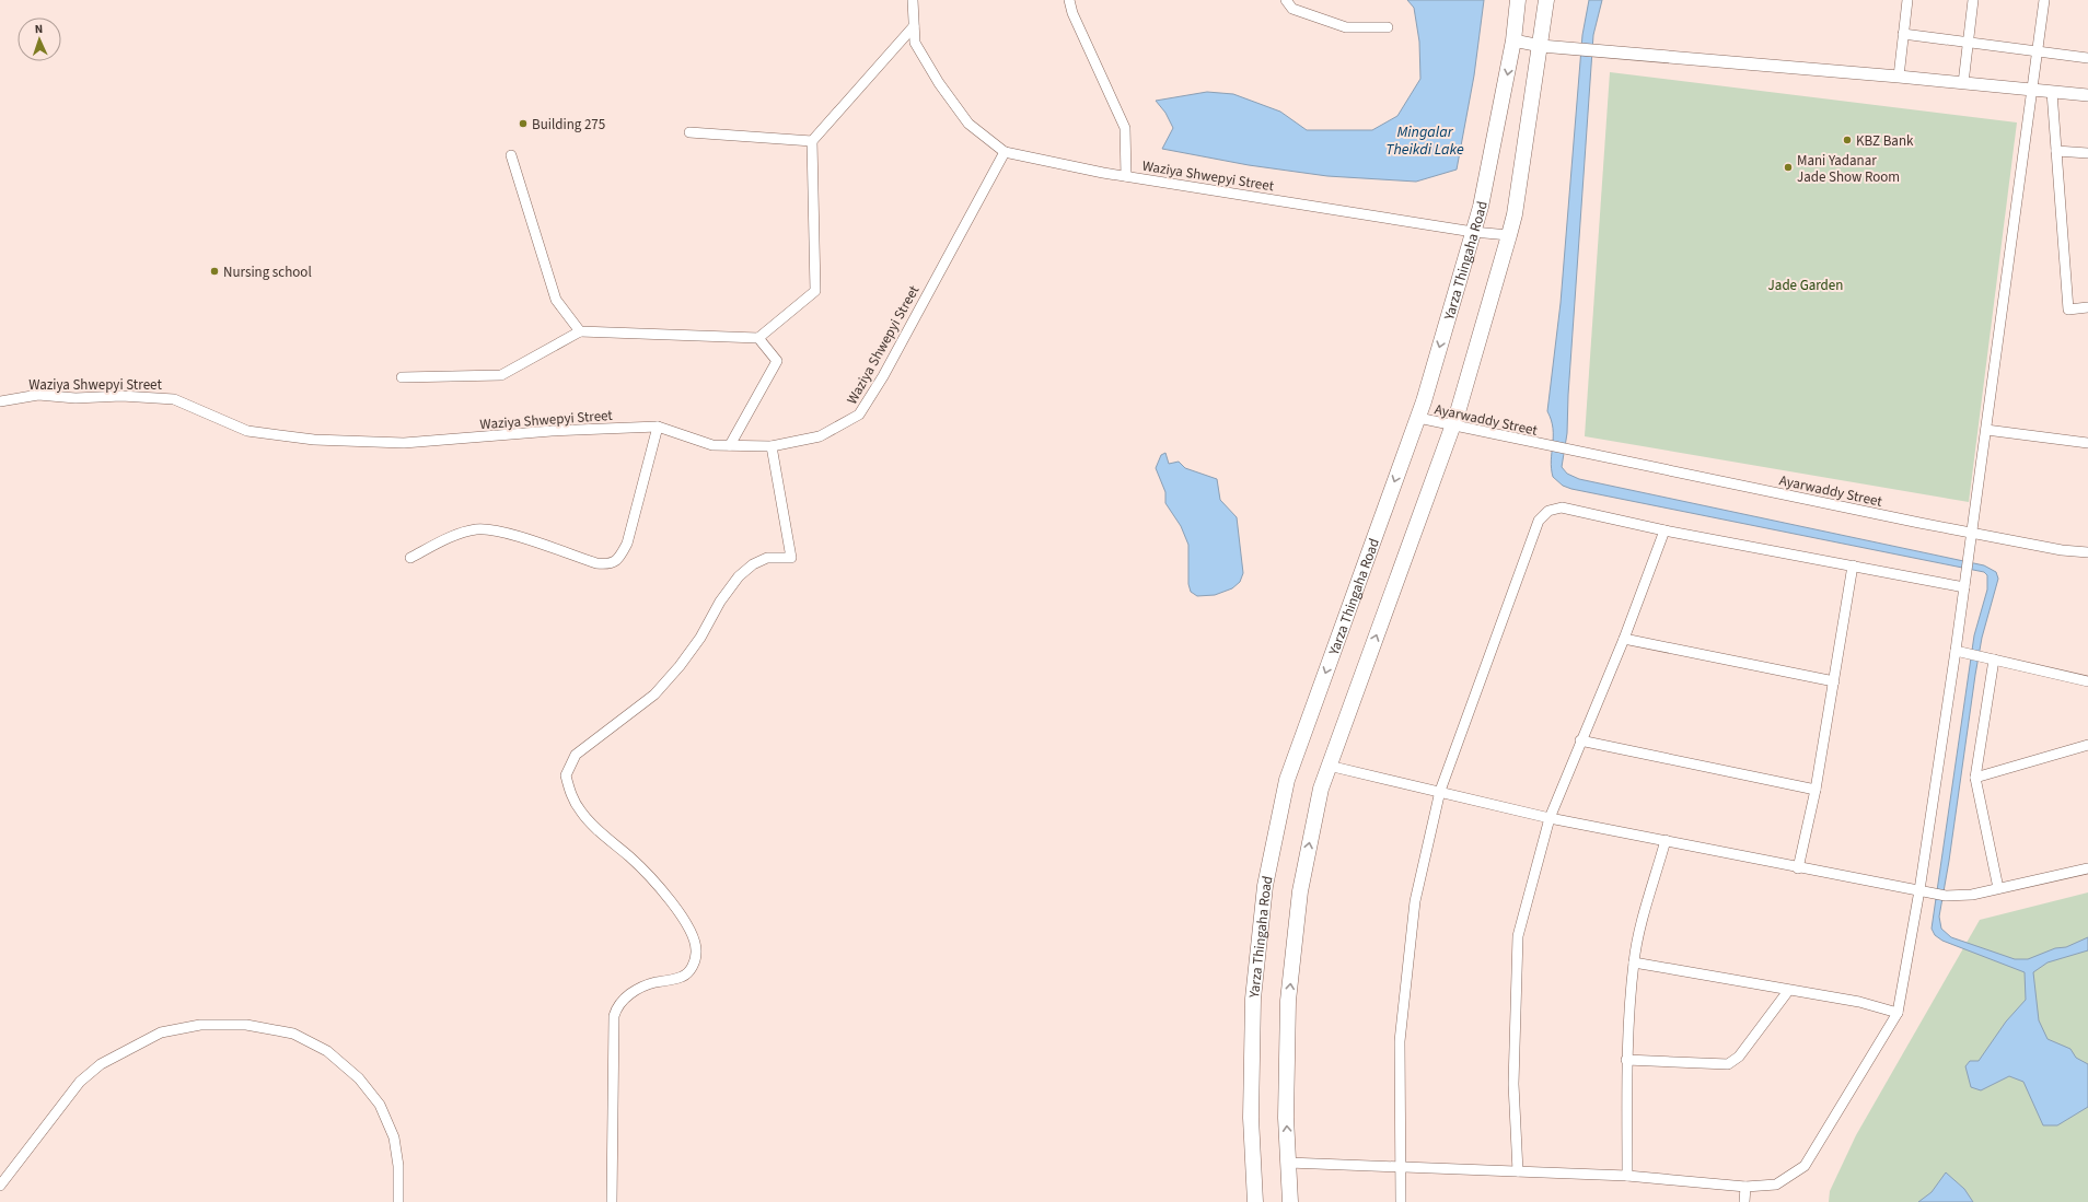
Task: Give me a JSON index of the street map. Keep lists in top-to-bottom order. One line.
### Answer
{"streets":{"main road":["Yarza Thingaha Road"],"street":["Waziya Shwepyi Street","Ayarwaddy Street"]},"crossings":[["Waziya Shwepyi Street","Yarza Thingaha Road"],["Yarza Thingaha Road","Ayarwaddy Street"]],"water":["Mingalar Theikdi Lake"],"parks":["Jade Garden"],"places":["Building 275","KBZ Bank","Mani Yadanar Jade Show Room","Nursing school"],"north":"top"}
